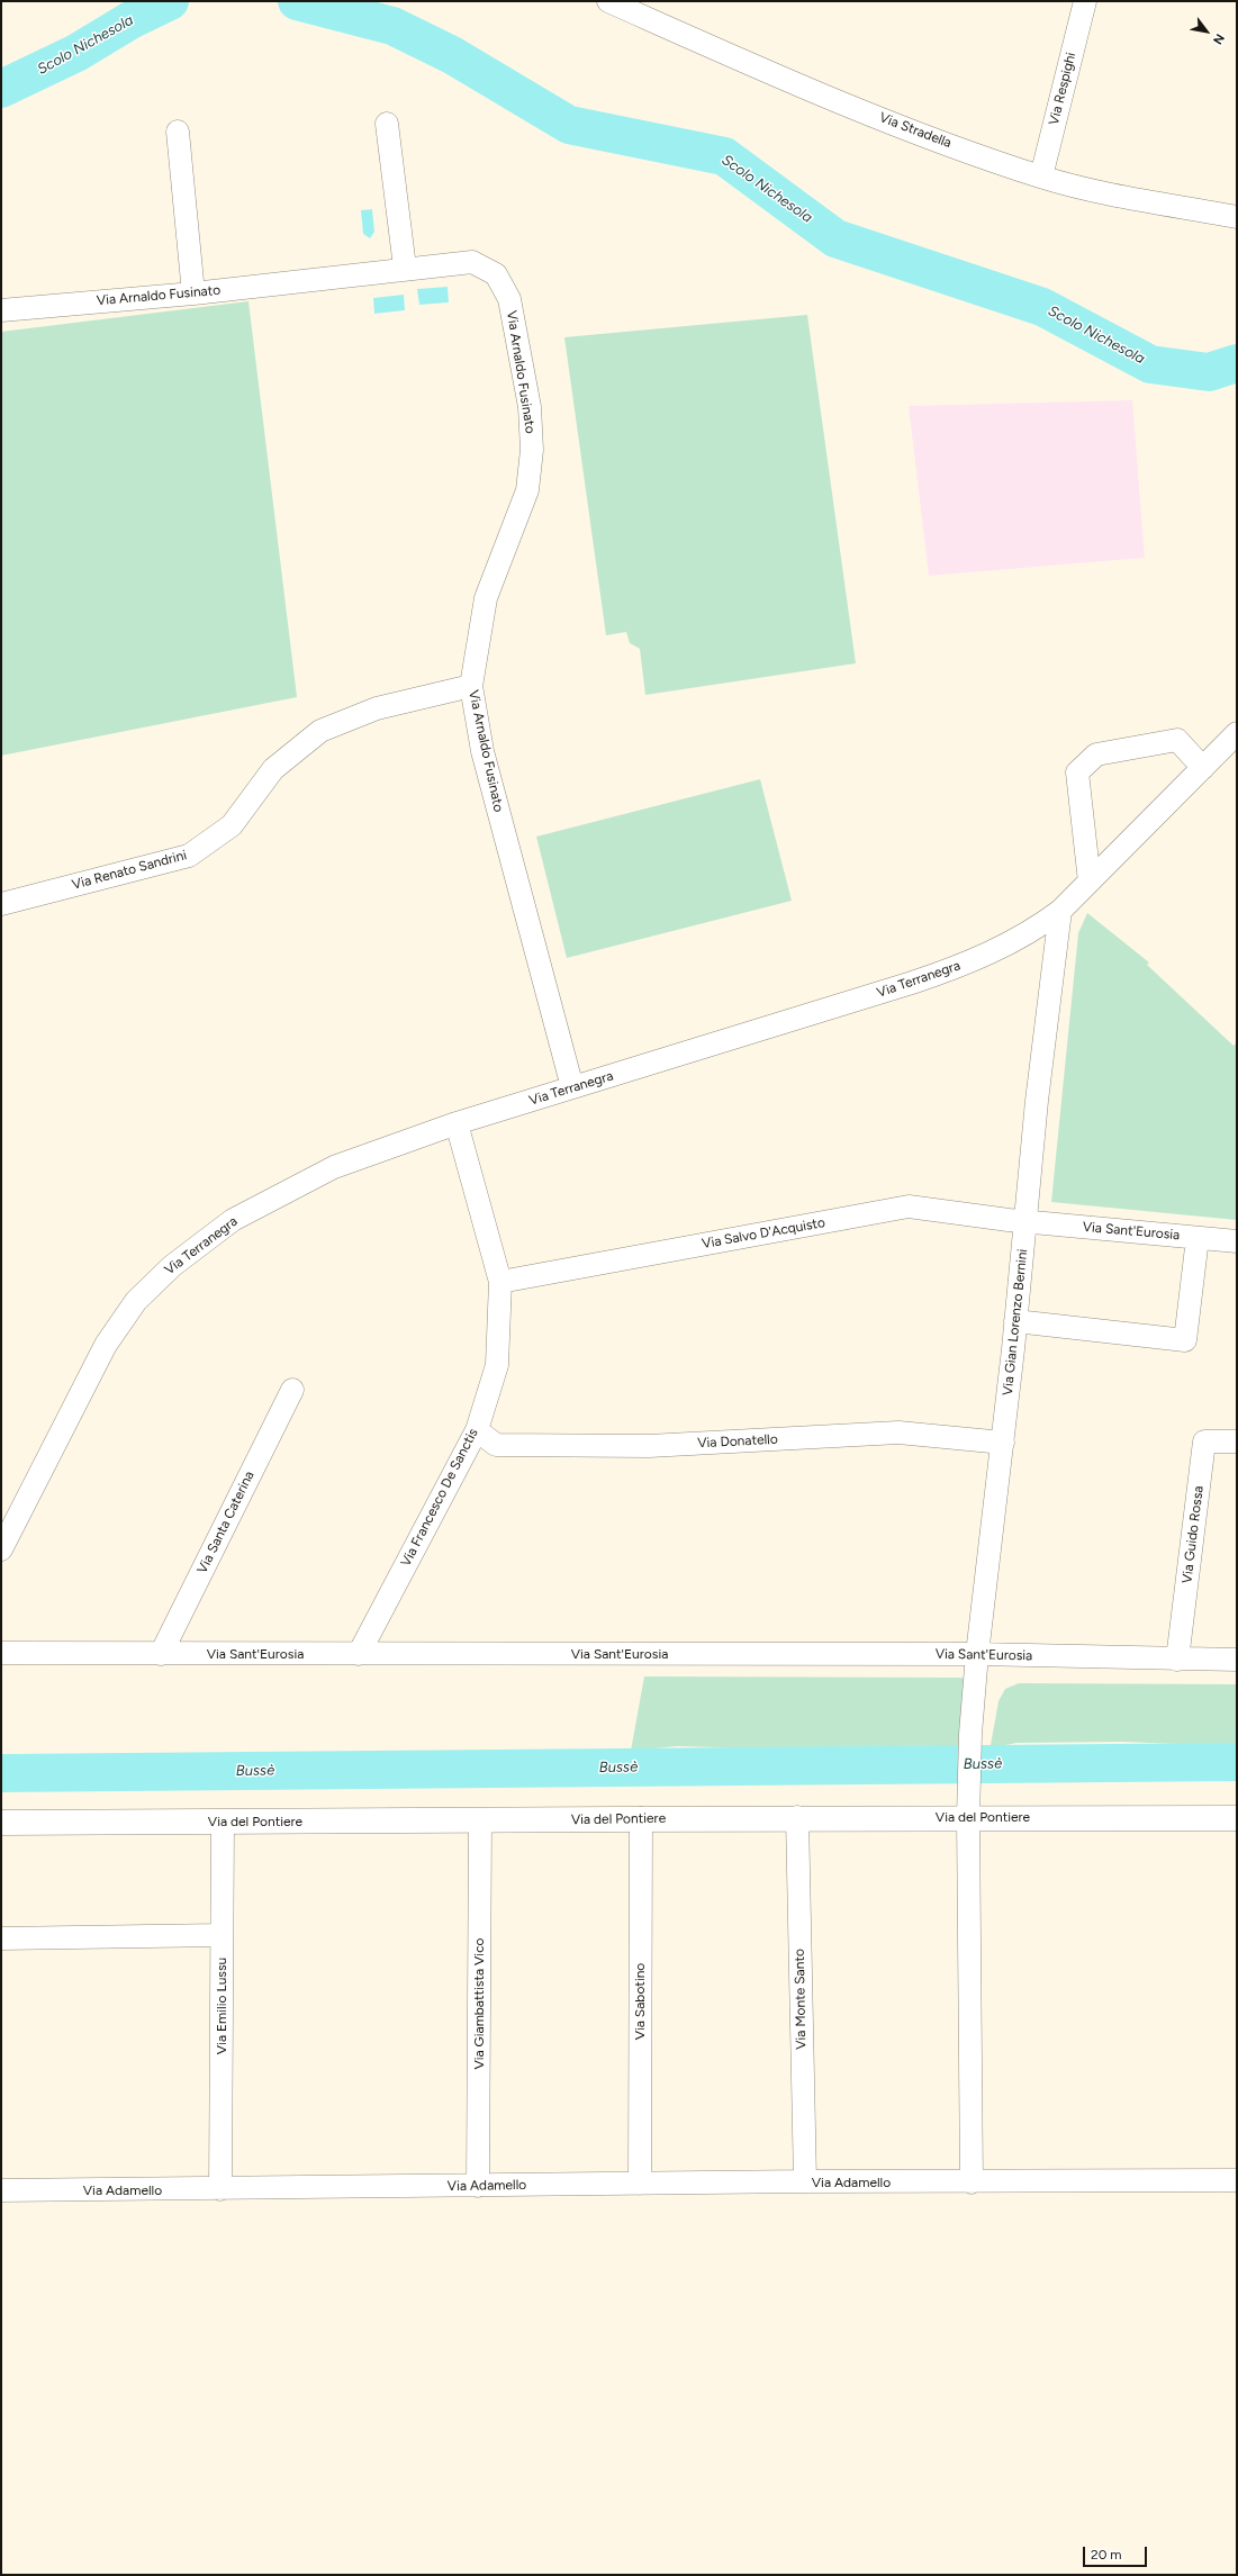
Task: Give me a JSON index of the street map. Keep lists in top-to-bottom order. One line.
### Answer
{"streets":{"main road":["Via del Pontiere"],"street":["Via Respighi","Via Stradella","Via Arnaldo Fusinato","Via Renato Sandrini","Via Terranegra","Via Sant'Eurosia","Via Salvo D'Acquisto","Via Gian Lorenzo Bernini","Via Donatello","Via Francesco De Sanctis","Via Santa Caterina","Via Guido Rossa","Via Monte Santo","Via Sabotino","Via Giambattista Vico","Via Emilio Lussu","Via Adamello"]},"crossings":[["Via Respighi","Via Stradella"],["Via Arnaldo Fusinato","Via Renato Sandrini"],["Via Arnaldo Fusinato","Via Terranegra"],["Via Terranegra","Via Gian Lorenzo Bernini"],["Via Terranegra","Via Francesco De Sanctis"],["Via Sant'Eurosia","Via Salvo D'Acquisto"],["Via Sant'Eurosia","Via Gian Lorenzo Bernini"],["Via Sant'Eurosia","Via Francesco De Sanctis"],["Via Sant'Eurosia","Via Santa Caterina"],["Via Sant'Eurosia","Via Guido Rossa"],["Via Salvo D'Acquisto","Via Gian Lorenzo Bernini"],["Via Salvo D'Acquisto","Via Francesco De Sanctis"],["Via Gian Lorenzo Bernini","Via Donatello"],["Via Gian Lorenzo Bernini","Via del Pontiere"],["Via Donatello","Via Francesco De Sanctis"],["Via del Pontiere","Via Monte Santo"],["Via del Pontiere","Via Sabotino"],["Via del Pontiere","Via Giambattista Vico"],["Via del Pontiere","Via Emilio Lussu"],["Via Monte Santo","Via Adamello"],["Via Sabotino","Via Adamello"],["Via Giambattista Vico","Via Adamello"],["Via Emilio Lussu","Via Adamello"]],"water":["Scolo Nichesola","Bussè"],"scale_bar":"20 m","north":"bottom right"}
